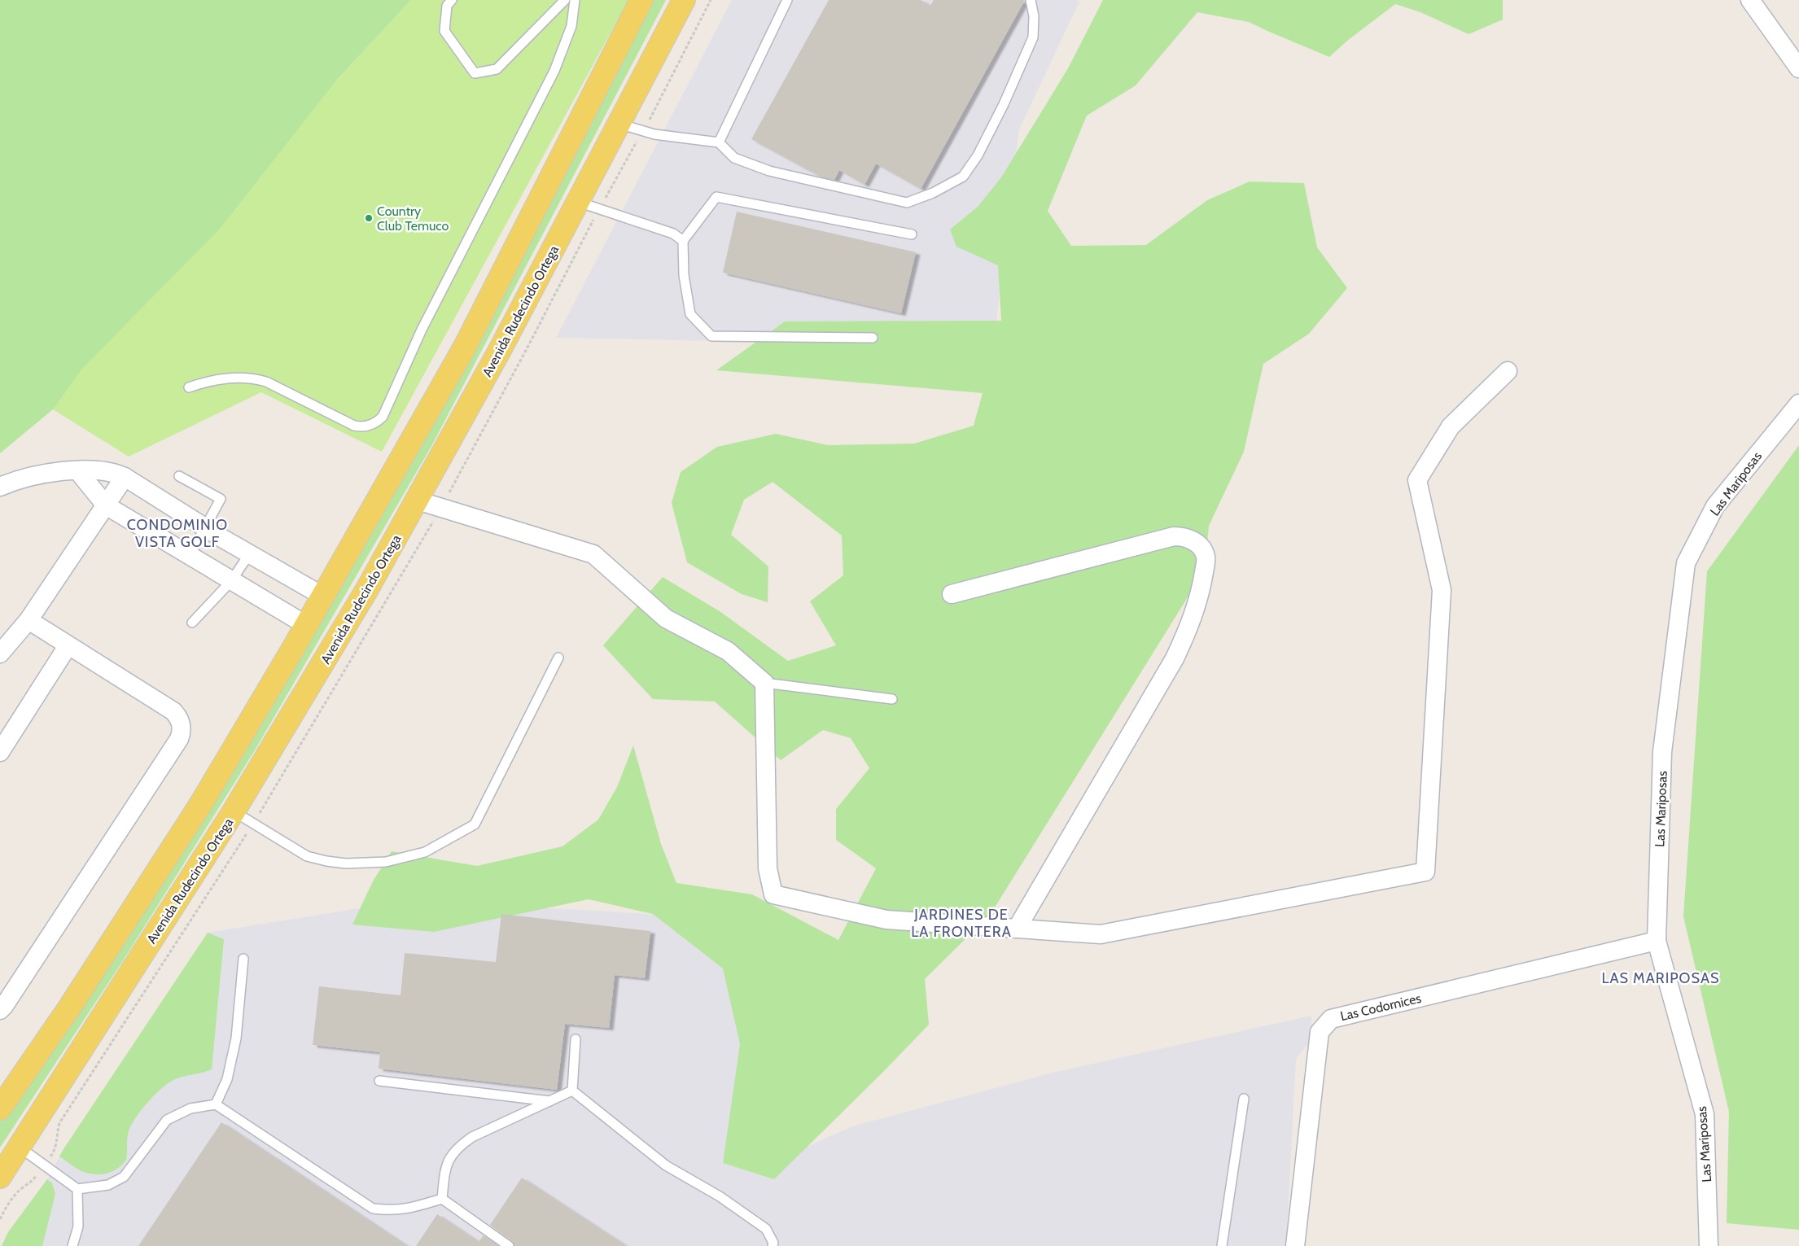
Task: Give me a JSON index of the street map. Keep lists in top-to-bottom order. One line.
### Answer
{"streets":{"main road":["Avenida Rudecindo Ortega"],"street":["Las Mariposas","Las Codornices"]},"crossings":[["Las Mariposas","Las Codornices"]],"districts":["CONDOMINIO VISTA GOLF","JARDINES DE LA FRONTERA","LAS MARIPOSAS"],"places":["Country Club Temuco"]}
